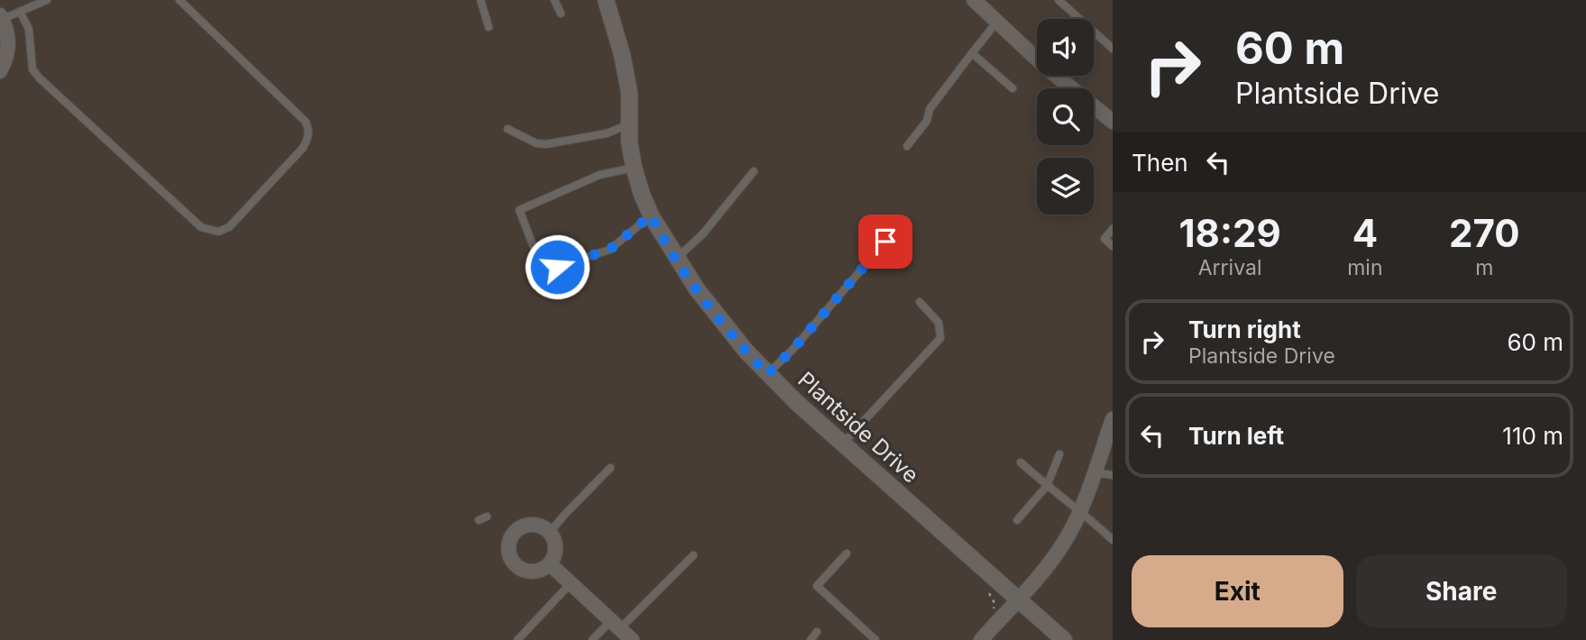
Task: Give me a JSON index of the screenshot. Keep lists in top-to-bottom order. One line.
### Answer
{"streets":{"street":["Plantside Drive"]},"page":{"turn":["60 m","Plantside Drive"],"then":"Then","eta":["18:29","Arrival","4","min","270","m"],"list":[{"name":"Turn right","note":"Plantside Drive","value":"60 m"},{"name":"Turn left","value":"110 m"}],"buttons":["Exit","Share"]}}
